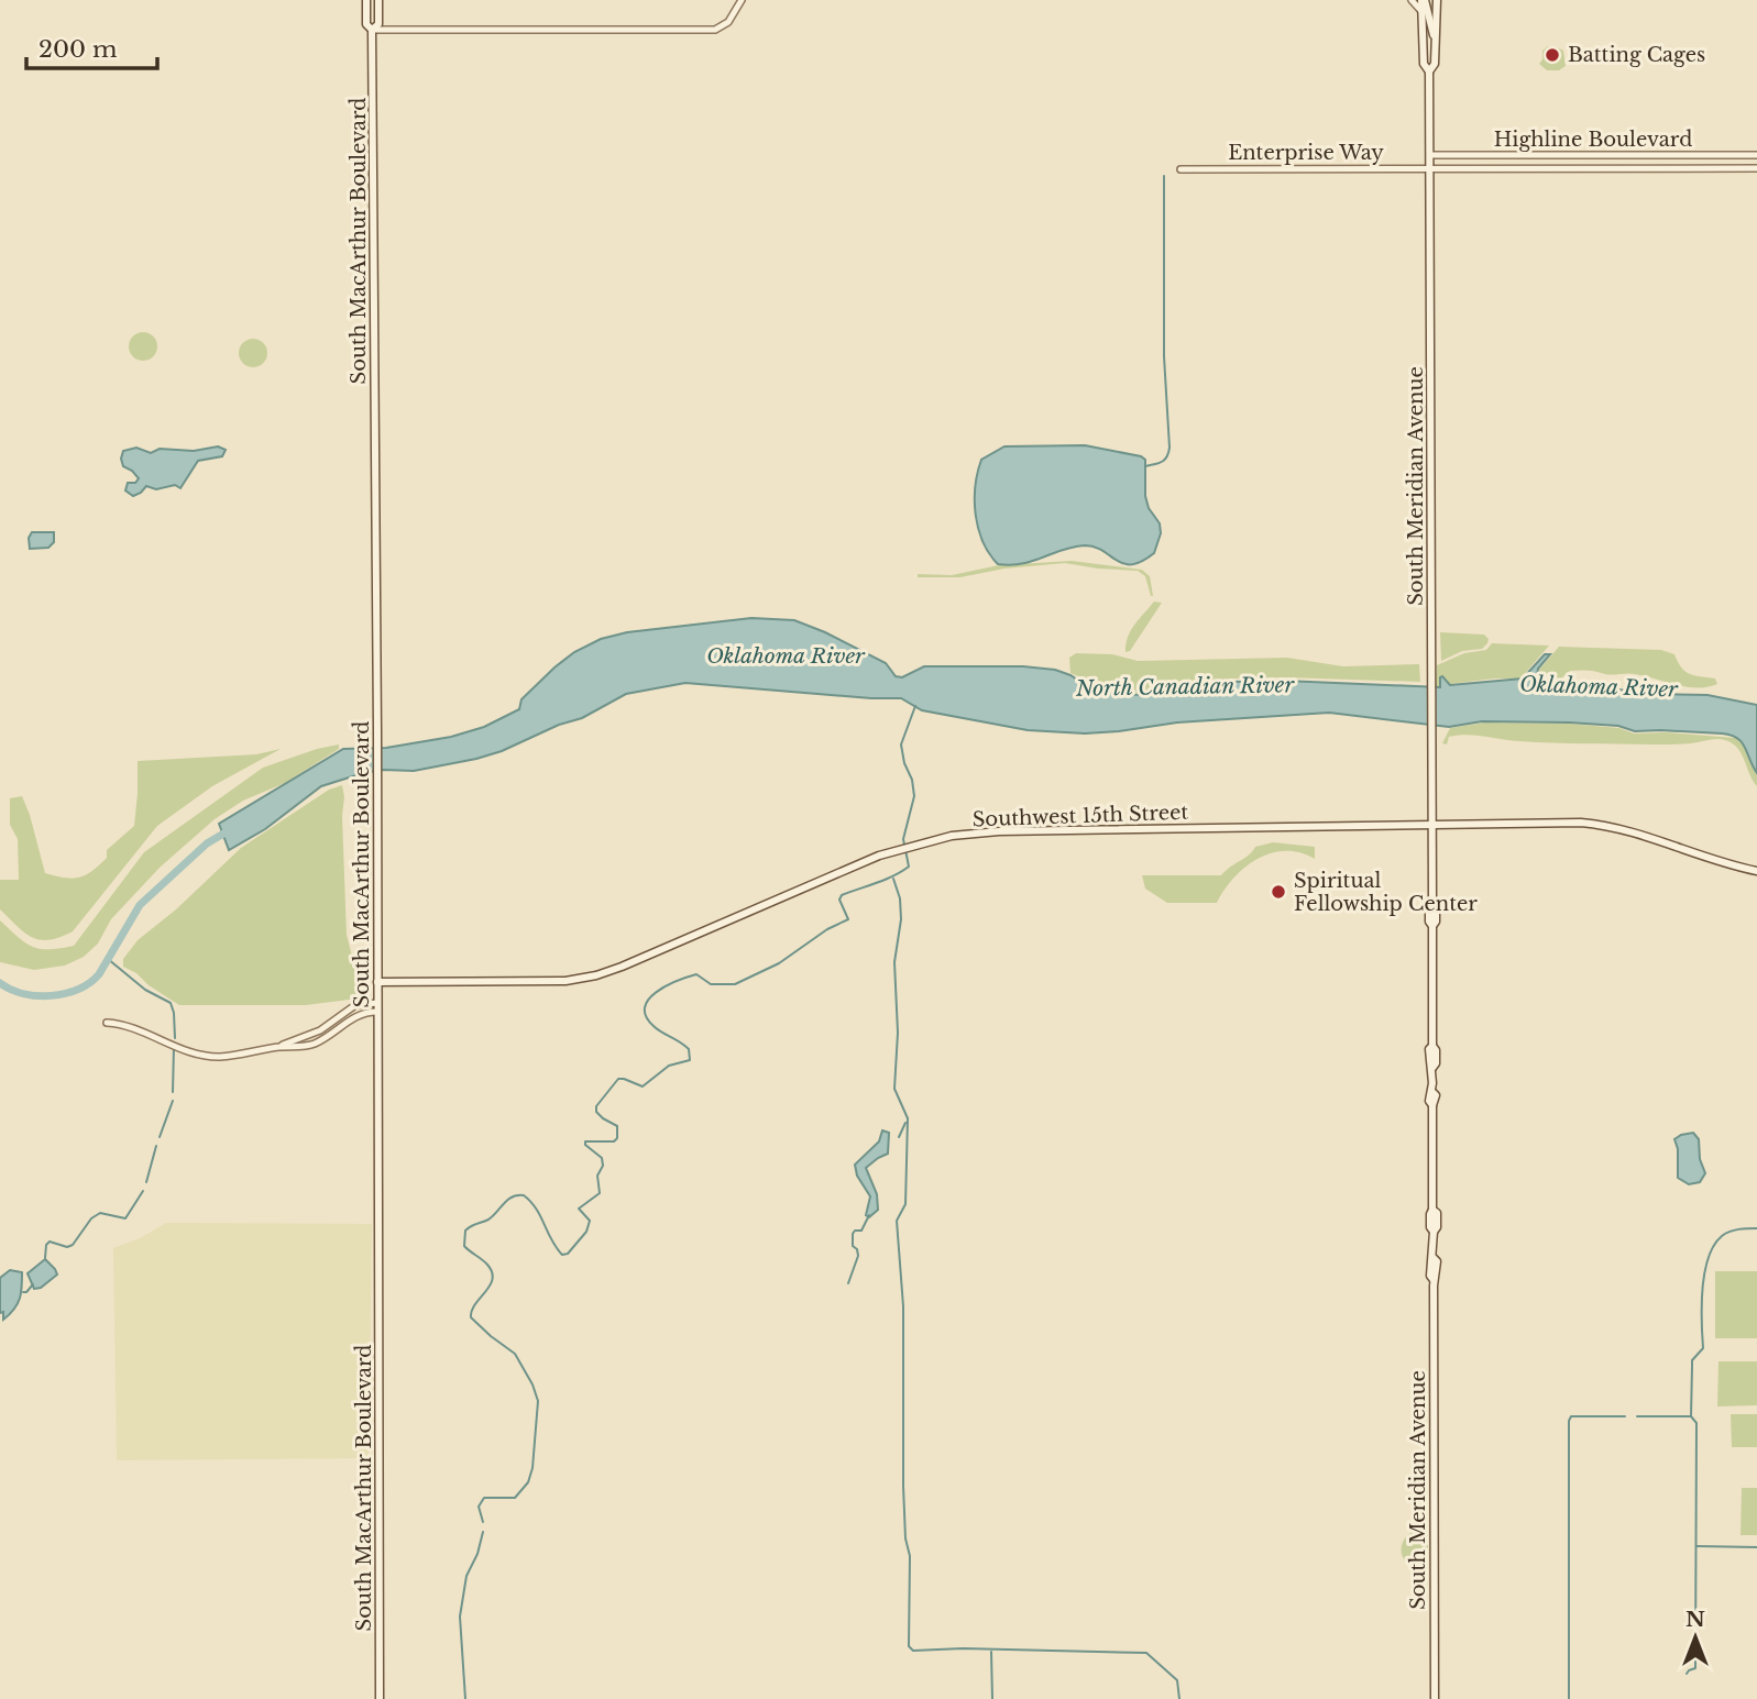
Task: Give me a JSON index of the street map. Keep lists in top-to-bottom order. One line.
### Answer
{"streets":{"main road":["South MacArthur Boulevard","South Meridian Avenue","Southwest 15th Street"],"street":["Highline Boulevard","Enterprise Way"]},"crossings":[["Highline Boulevard","Enterprise Way"],["Highline Boulevard","South Meridian Avenue"],["Enterprise Way","South Meridian Avenue"],["South MacArthur Boulevard","Southwest 15th Street"],["South Meridian Avenue","Southwest 15th Street"]],"water":["Oklahoma River","North Canadian River"],"places":["Batting Cages","Spiritual Fellowship Center"],"scale_bar":"200 m","north":"top"}
